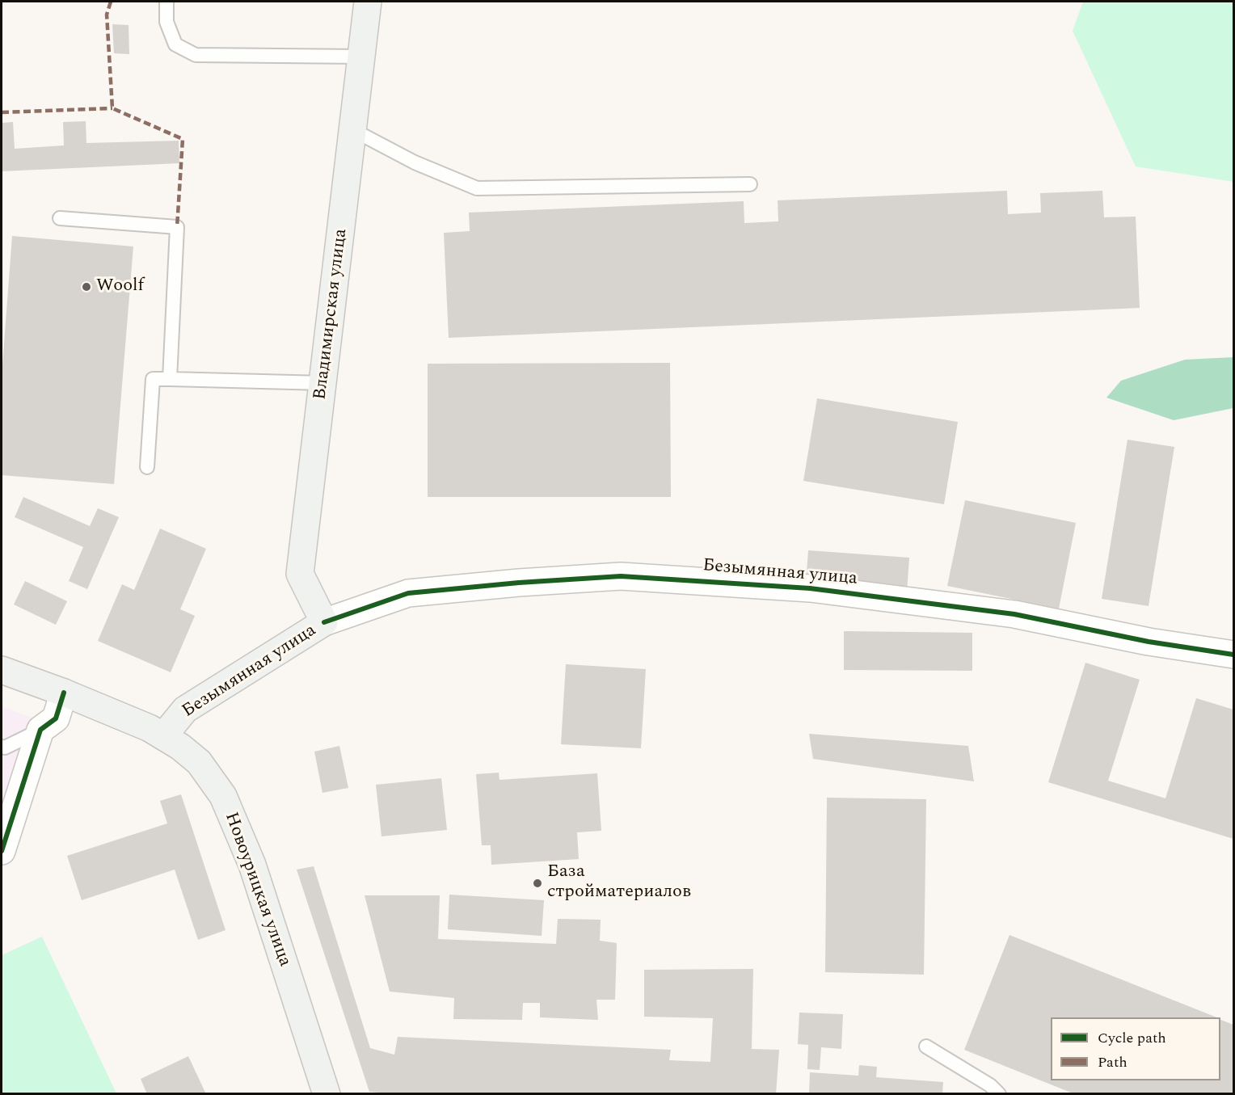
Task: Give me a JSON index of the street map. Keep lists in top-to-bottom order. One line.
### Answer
{"streets":{"main road":["Владимирская улица","Безымянная улица","Новоурицкая улица"]},"crossings":[["Владимирская улица","Безымянная улица"],["Безымянная улица","Новоурицкая улица"]],"places":["Woolf","База стройматериалов"],"legend":["Cycle path","Path"]}
